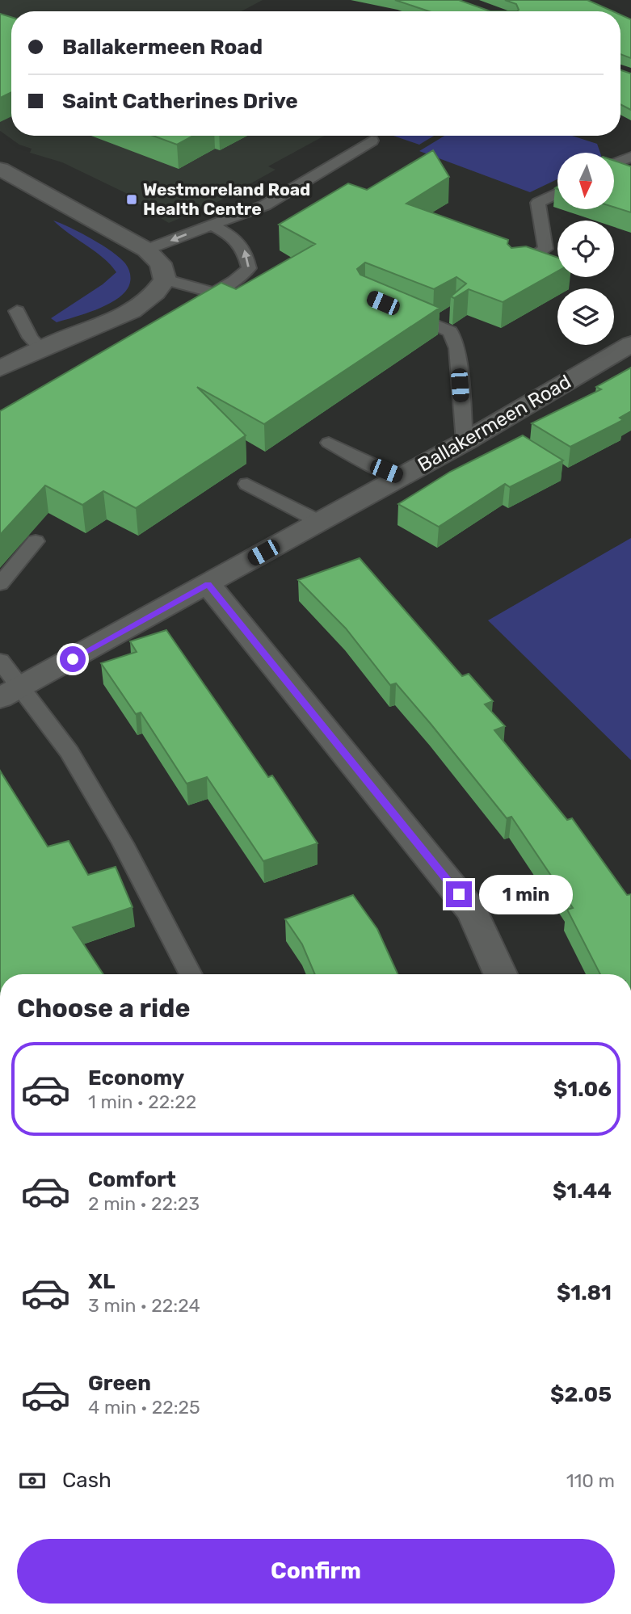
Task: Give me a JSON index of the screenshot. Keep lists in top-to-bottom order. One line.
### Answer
{"streets":{"street":["Ballakermeen Road"]},"places":{"transit":["Westmoreland Road Health Centre"]},"north":"bottom","page":{"banner":["Ballakermeen Road","Saint Catherines Drive"],"bubble":"1 min","heading":"Choose a ride","list":[{"name":"Economy","note":"1 min · 22:22","value":"$1.06"},{"name":"Comfort","note":"2 min · 22:23","value":"$1.44"},{"name":"XL","note":"3 min · 22:24","value":"$1.81"},{"name":"Green","note":"4 min · 22:25","value":"$2.05"}],"pay":["Cash","110 m"],"buttons":"Confirm"}}
